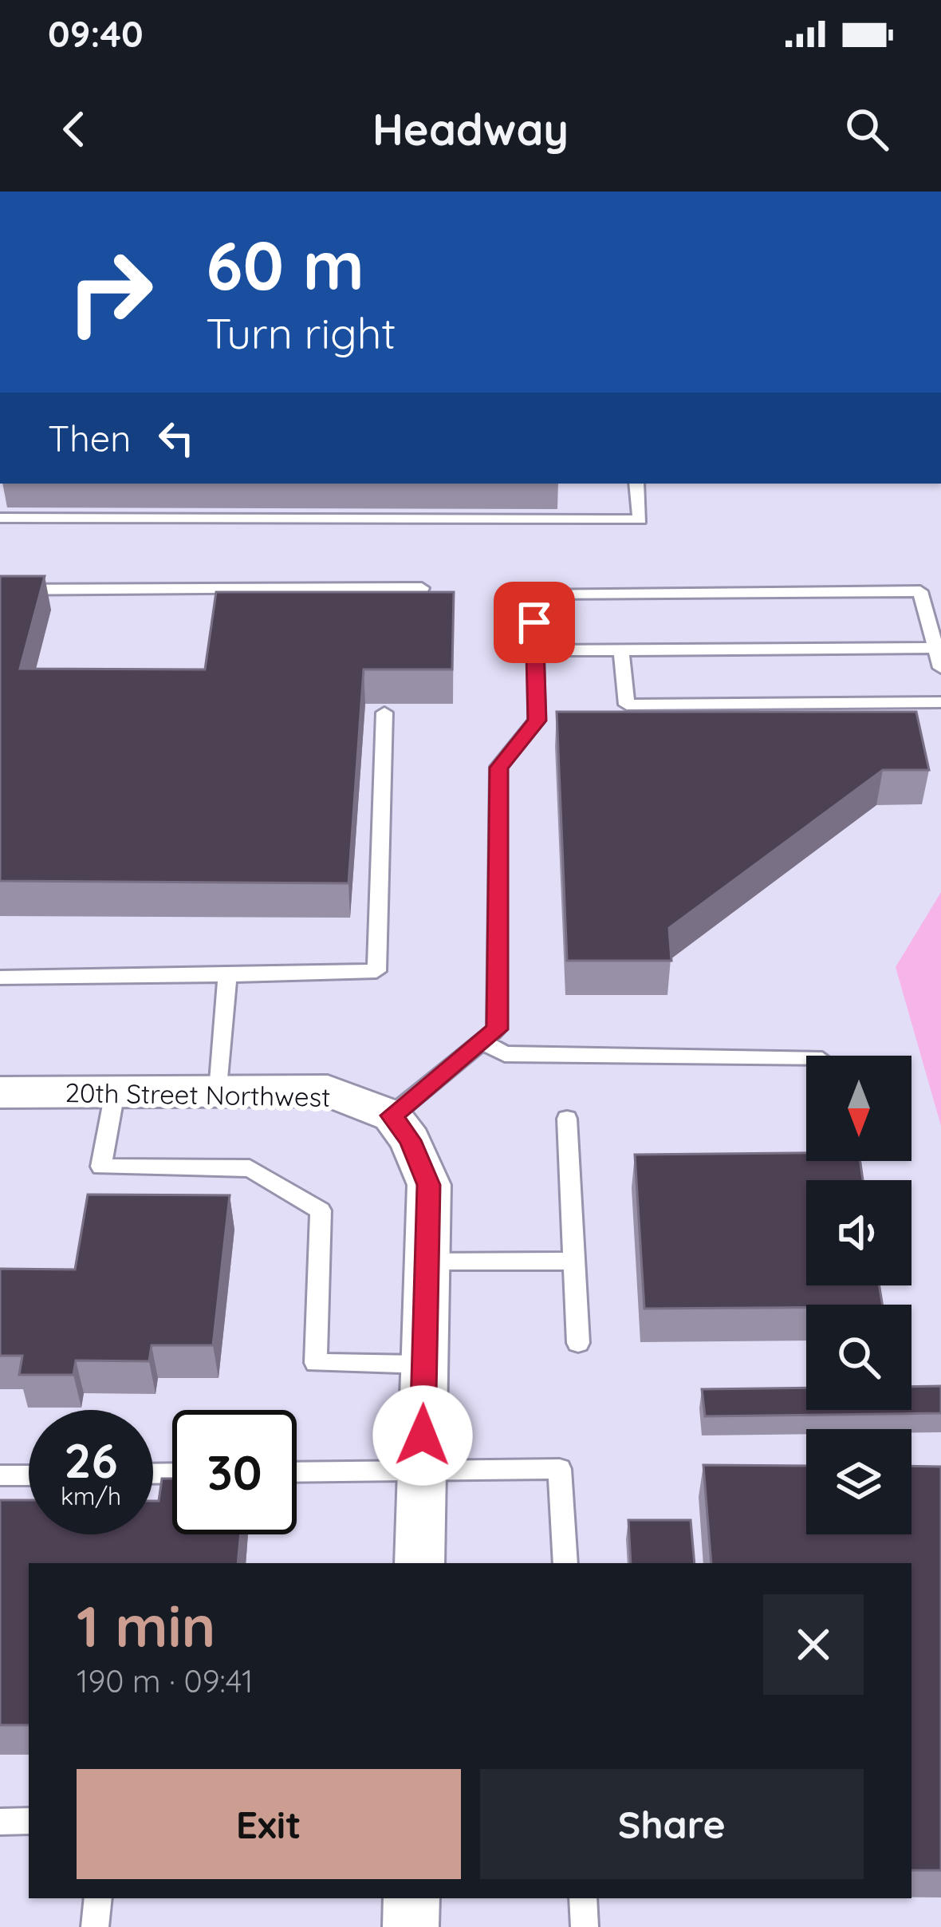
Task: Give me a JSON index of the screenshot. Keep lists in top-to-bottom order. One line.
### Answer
{"streets":{"street":["20th Street Northwest"]},"north":"bottom","page":{"status":"09:40","header":"Headway","turn":["60 m","Turn right"],"then":"Then","speed":"26 km/h","limit":"30","heading":["1 min","190 m · 09:41"],"buttons":["Exit","Share"]}}
